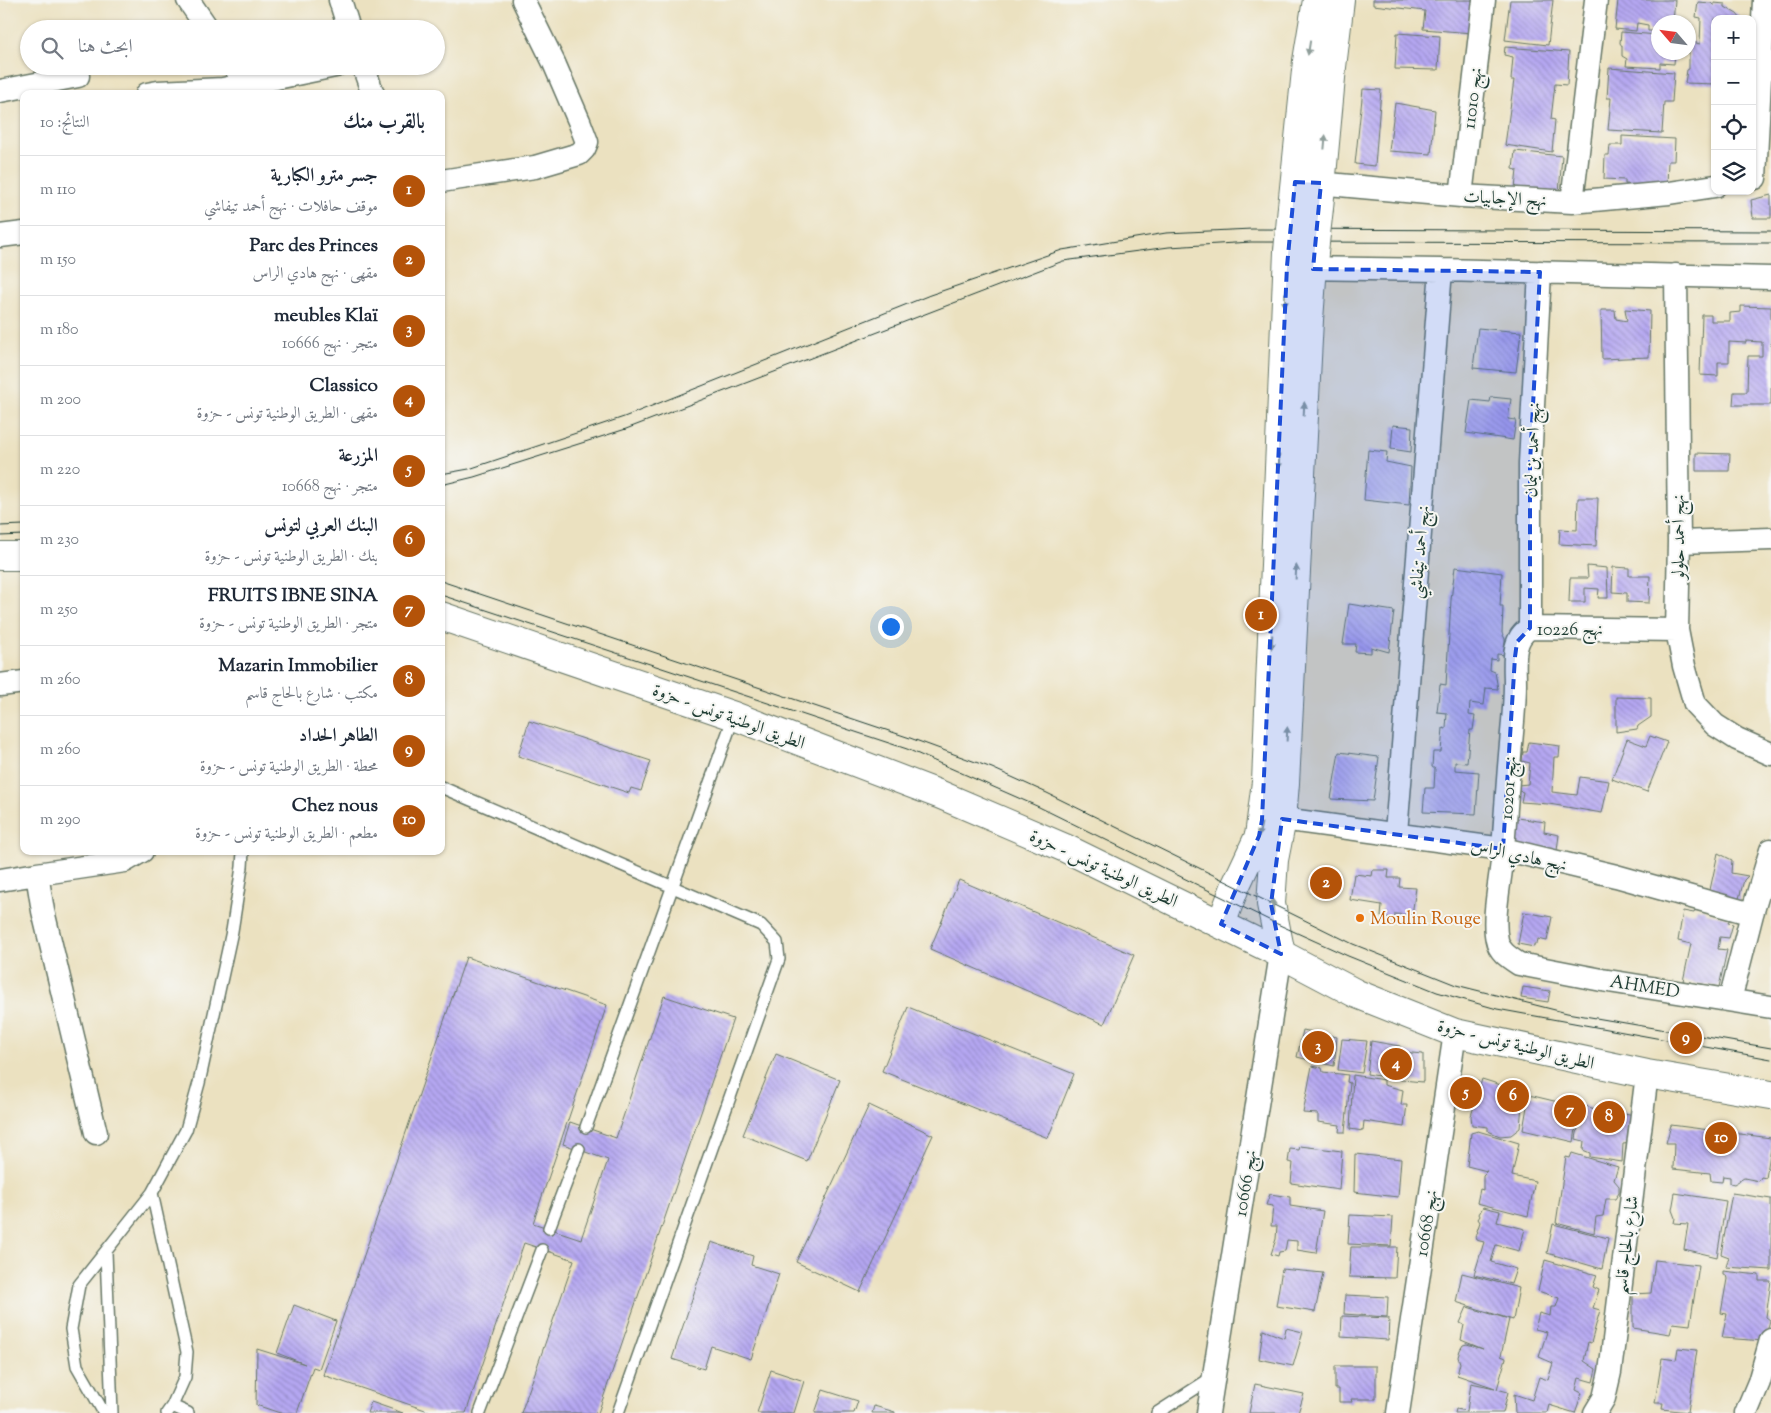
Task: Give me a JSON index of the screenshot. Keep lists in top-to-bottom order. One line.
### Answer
{"streets":{"main road":["الطريق الوطنية تونس - حزوة"],"street":["نهج 11010","نهج الإجابيات","نهج أحمد بن ليمان","نهج أحمد حلولو","نهج أحمد تيفاشي","نهج 10226","نهج 10201","نهج هادي الراس","AHMED","نهج 10666","نهج 10668","شارع بالحاج قاسم"]},"crossings":[["نهج 11010","نهج الإجابيات"],["نهج أحمد بن ليمان","نهج 10226"],["نهج أحمد حلولو","نهج 10226"],["نهج أحمد تيفاشي","نهج هادي الراس"],["نهج 10226","نهج 10201"],["الطريق الوطنية تونس - حزوة","نهج 10666"],["الطريق الوطنية تونس - حزوة","نهج 10668"],["الطريق الوطنية تونس - حزوة","شارع بالحاج قاسم"],["نهج 10201","نهج هادي الراس"],["نهج 10201","AHMED"]],"places":["Moulin Rouge"],"north":"top left","page":{"map_buttons":["+","−"],"search":"ابحث هنا","heading":["بالقرب منك","النتائج: 10"],"list":[{"mark":"1","name":"جسر مترو الكبارية","note":"موقف حافلات · نهج أحمد تيفاشي","value":"110 m"},{"mark":"2","name":"Parc des Princes","note":"مقهى · نهج هادي الراس","value":"150 m"},{"mark":"3","name":"meubles Klaï","note":"متجر · نهج 10666","value":"180 m"},{"mark":"4","name":"Classico","note":"مقهى · الطريق الوطنية تونس - حزوة","value":"200 m"},{"mark":"5","name":"المزرعة","note":"متجر · نهج 10668","value":"220 m"},{"mark":"6","name":"البنك العربي لتونس","note":"بنك · الطريق الوطنية تونس - حزوة","value":"230 m"},{"mark":"7","name":"FRUITS IBNE SINA","note":"متجر · الطريق الوطنية تونس - حزوة","value":"250 m"},{"mark":"8","name":"Mazarin Immobilier","note":"مكتب · شارع بالحاج قاسم","value":"260 m"},{"mark":"9","name":"الطاهر الحداد","note":"محطة · الطريق الوطنية تونس - حزوة","value":"260 m"},{"mark":"10","name":"Chez nous","note":"مطعم · الطريق الوطنية تونس - حزوة","value":"290 m"}],"pins":["1","2","9","3","4","5","6","7","8","10"]}}
